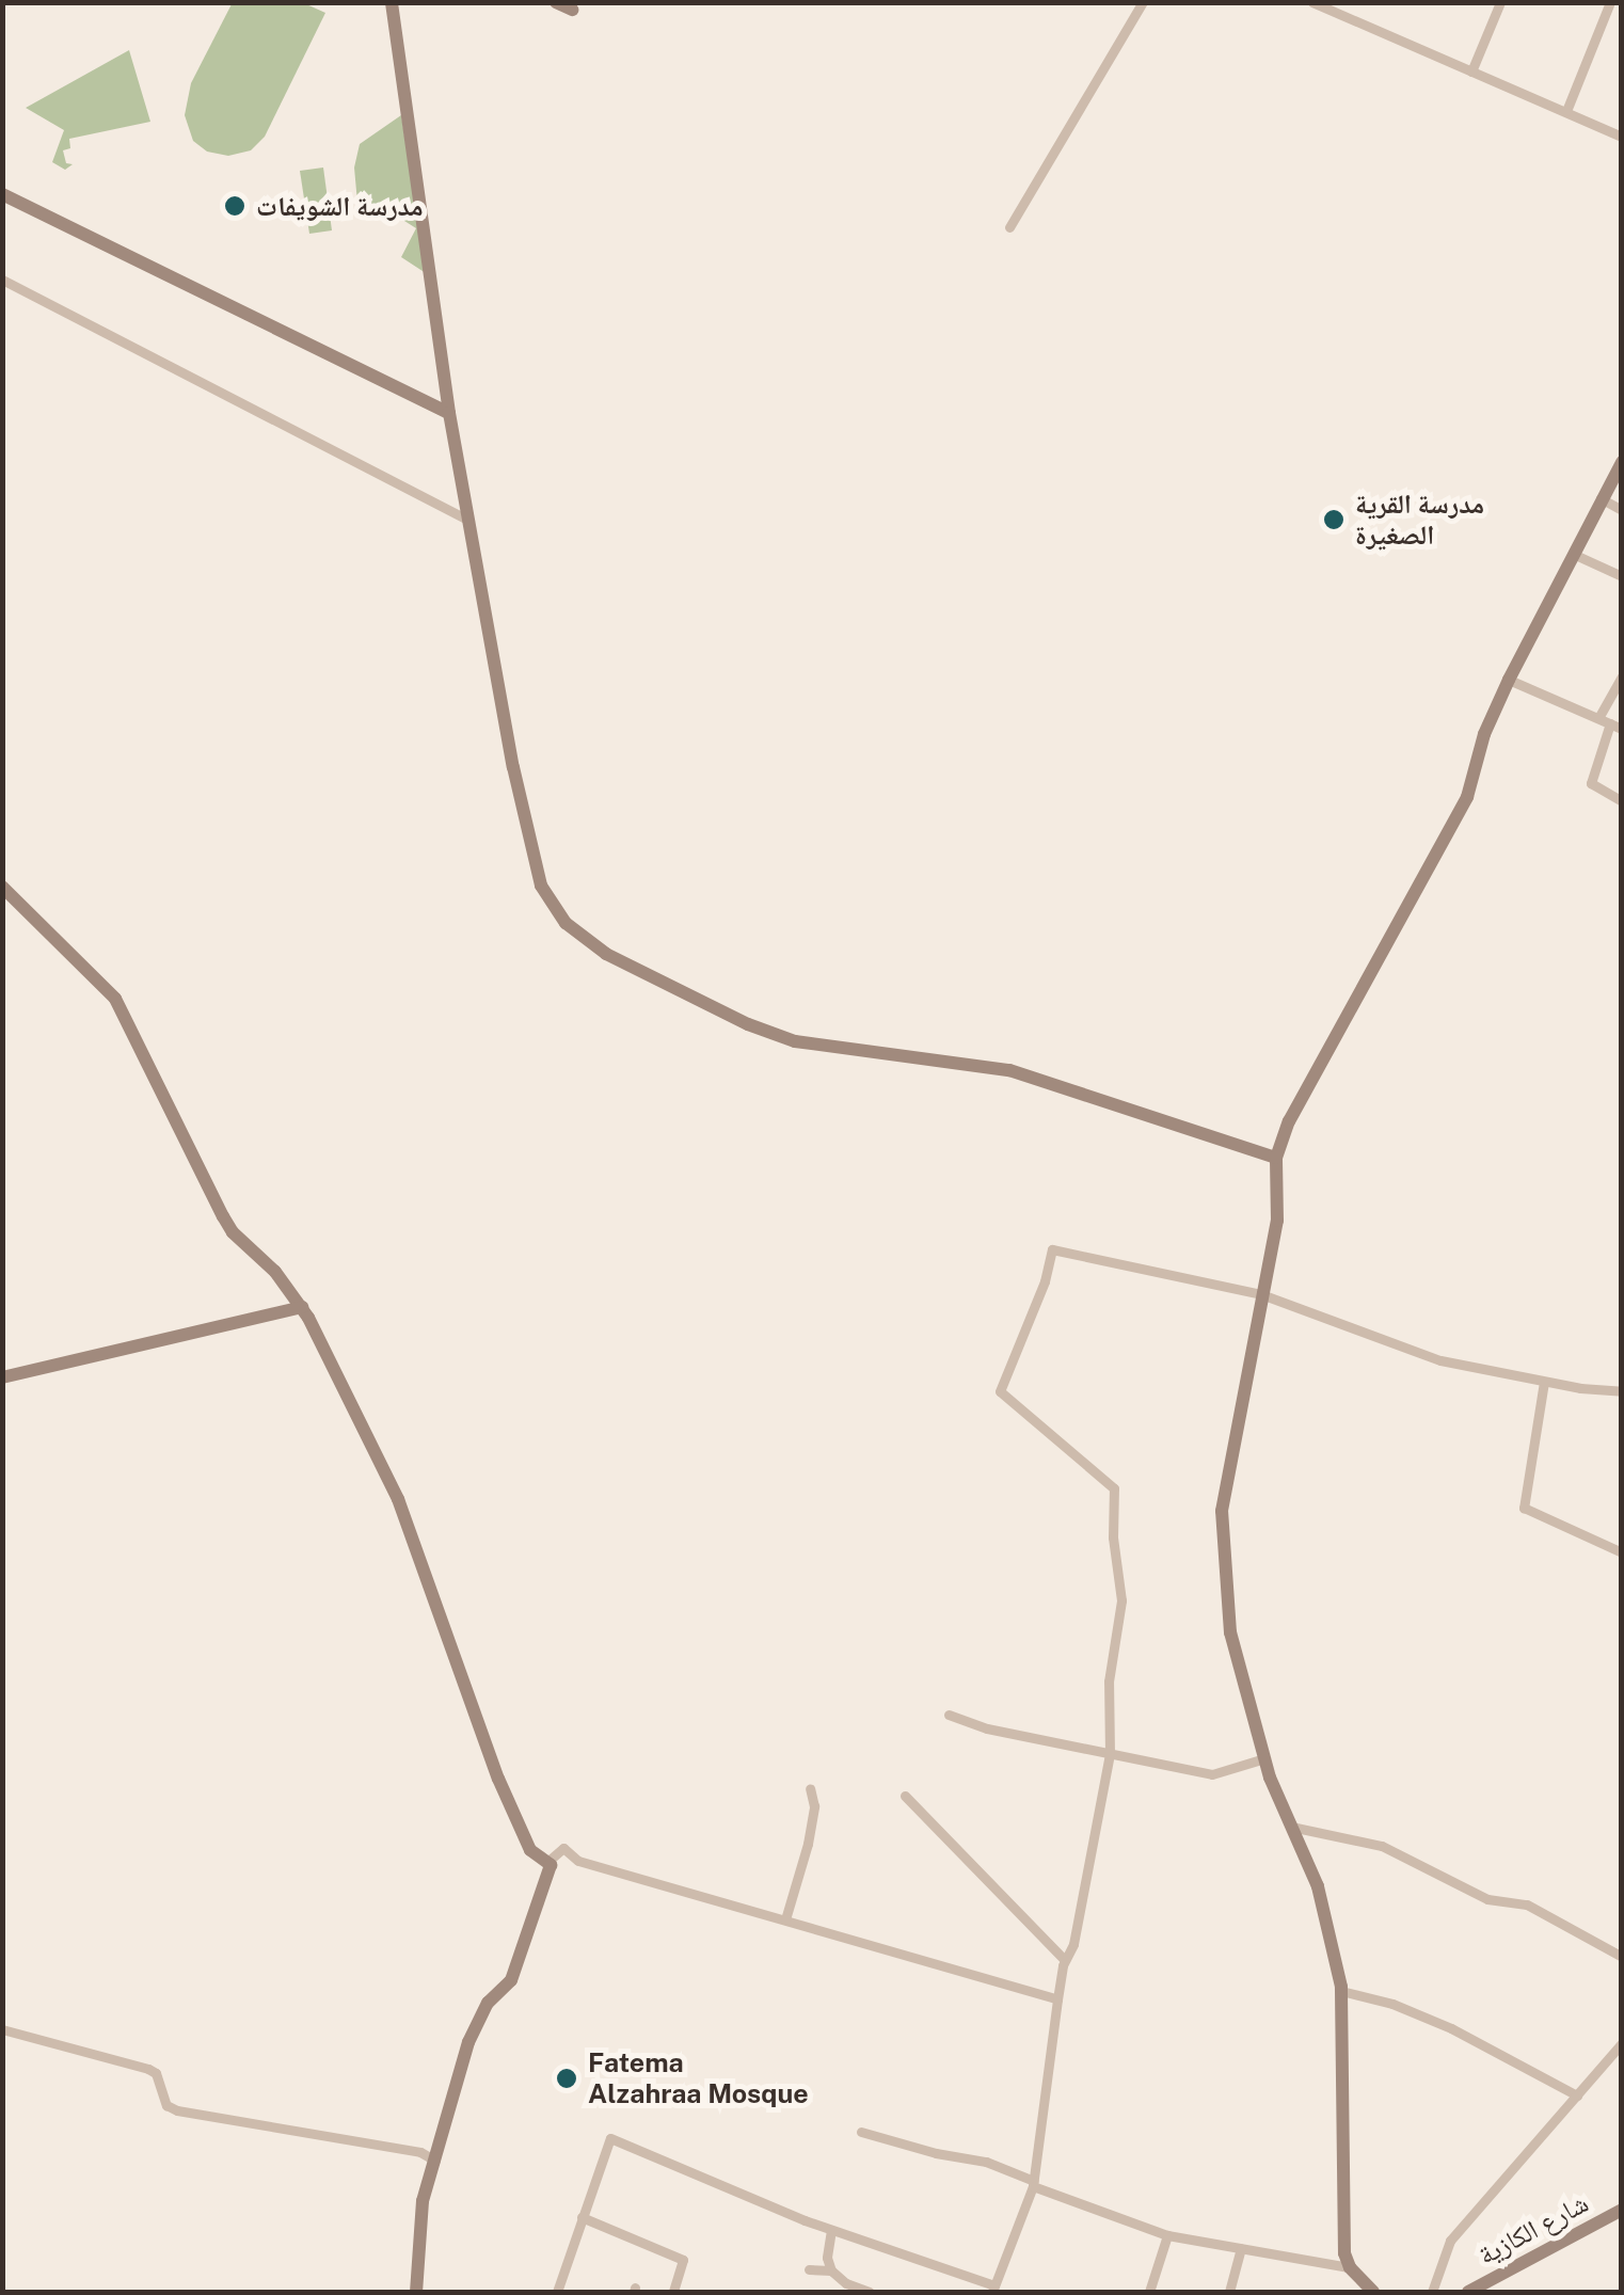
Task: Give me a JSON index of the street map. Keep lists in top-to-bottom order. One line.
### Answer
{"streets":{"street":["شارع الكازية"]},"places":["مدرسة الشويفات","مدرسة القرية الصغيرة","Fatema Alzahraa Mosque"]}
